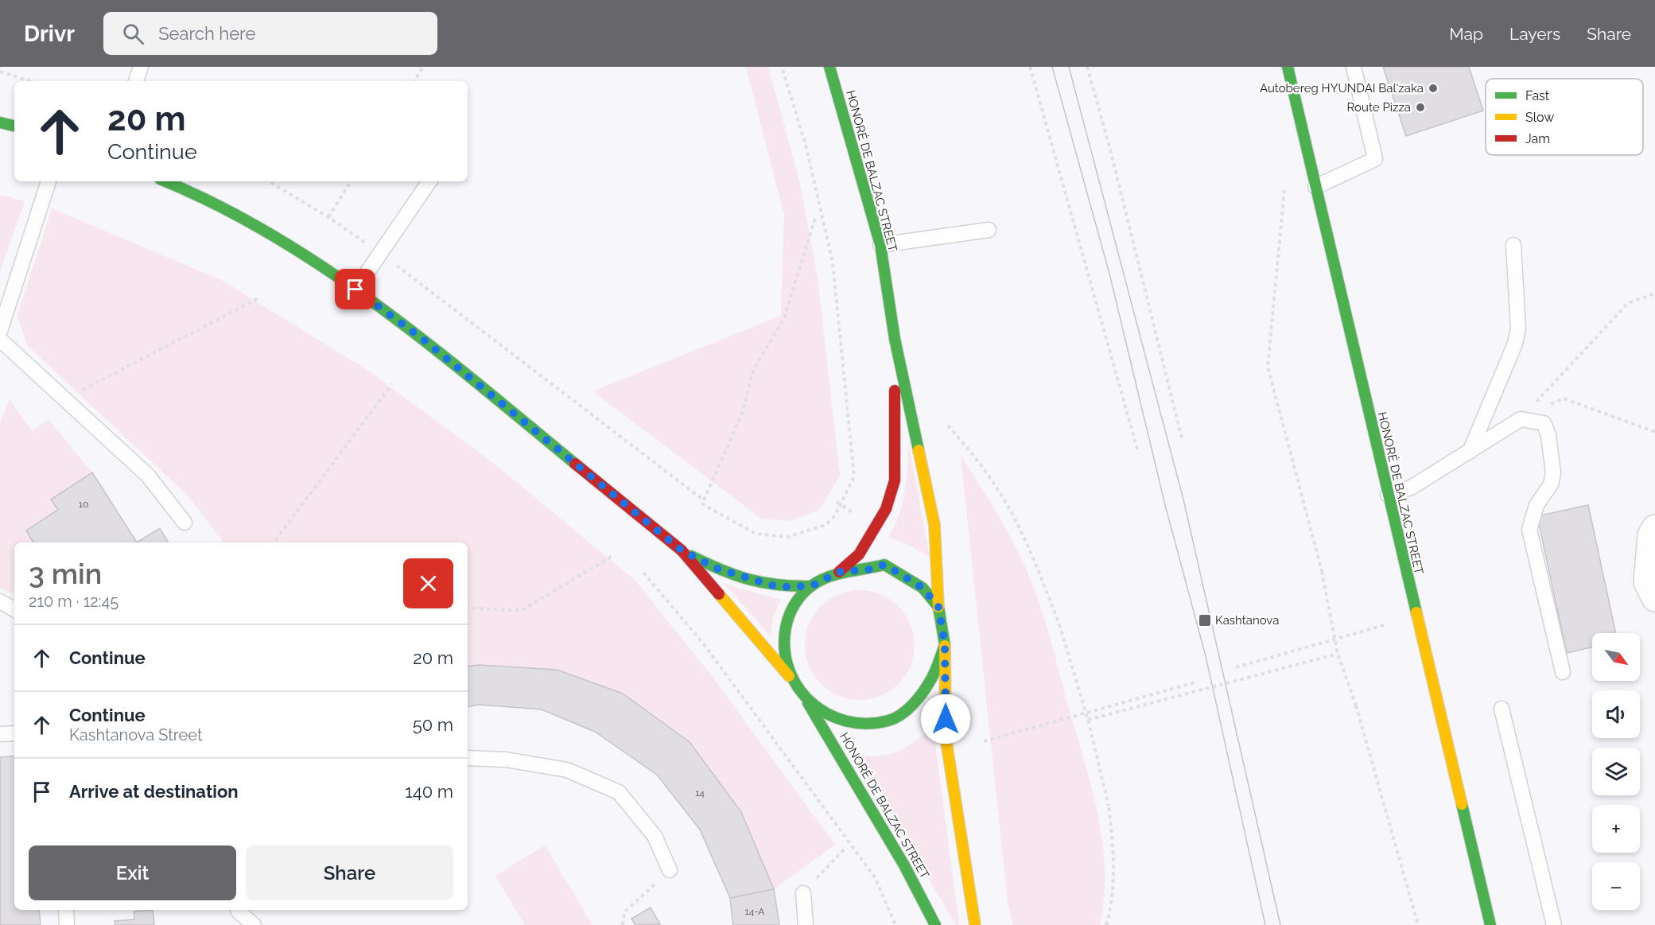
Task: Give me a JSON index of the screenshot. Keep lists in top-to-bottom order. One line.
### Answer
{"streets":{"street":["HONORÉ DE BALZAC STREET"]},"places":{"other":["Autobereg HYUNDAI Bal'zaka","Route Pizza"],"transit":["Kashtanova"]},"house_numbers":["10","14","14-А"],"legend":["Fast","Slow","Jam"],"north":"bottom right","page":{"header":"Drivr","search":"Search here","nav":["Map","Layers","Share"],"turn":["20 m","Continue"],"heading":["3 min","210 m · 12:45"],"list":[{"name":"Continue","value":"20 m"},{"name":"Continue","note":"Kashtanova Street","value":"50 m"},{"name":"Arrive at destination","value":"140 m"}],"map_buttons":["+","−"],"buttons":["Exit","Share"]}}
